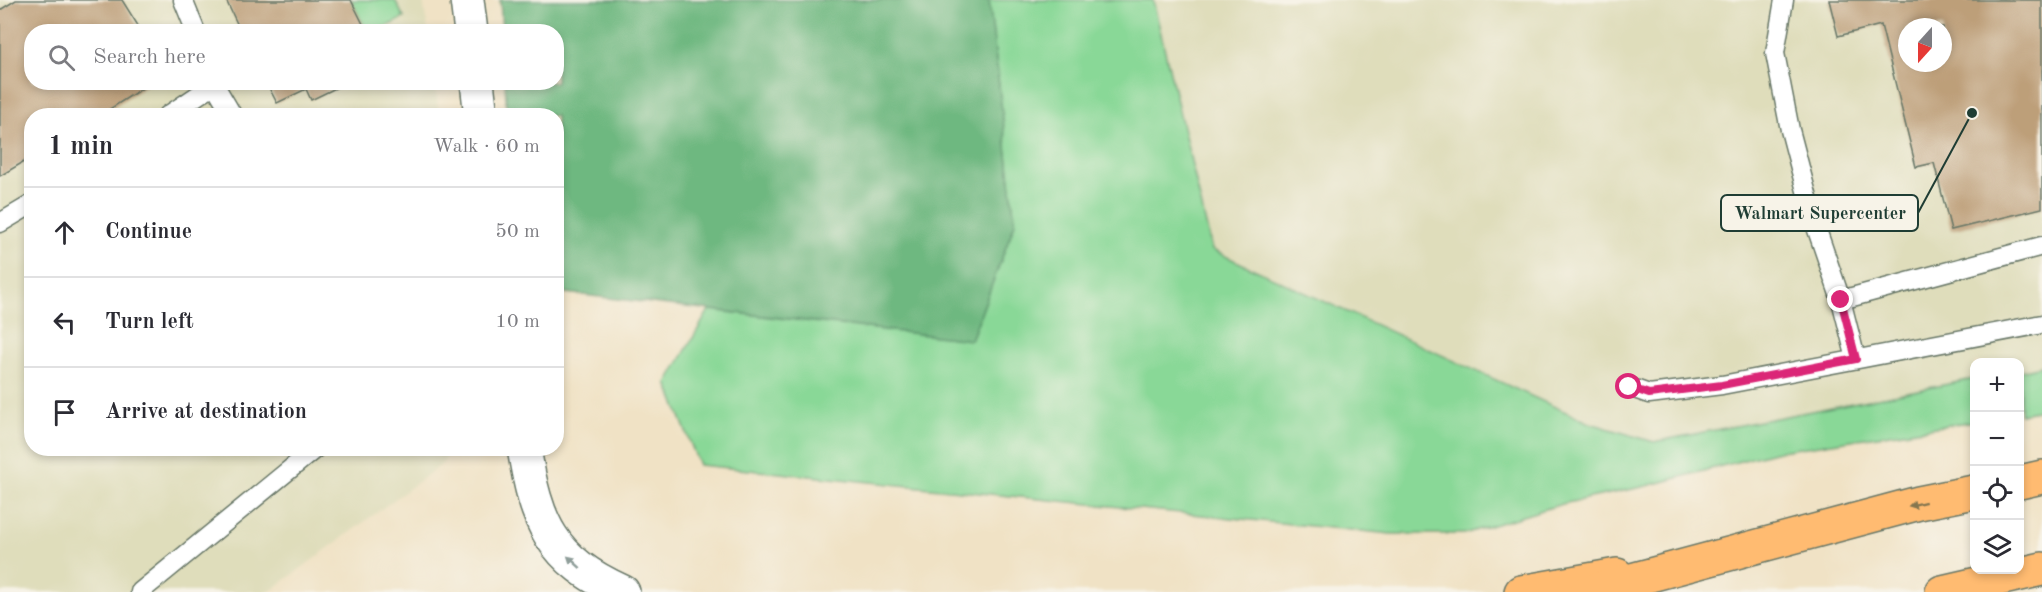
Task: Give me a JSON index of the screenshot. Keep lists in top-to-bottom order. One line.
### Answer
{"places":["Walmart Supercenter"],"north":"bottom","page":{"search":"Search here","heading":["1 min","Walk · 60 m"],"list":[["Continue","50 m"],["Turn left","10 m"],"Arrive at destination"],"map_buttons":["+","−"]}}
